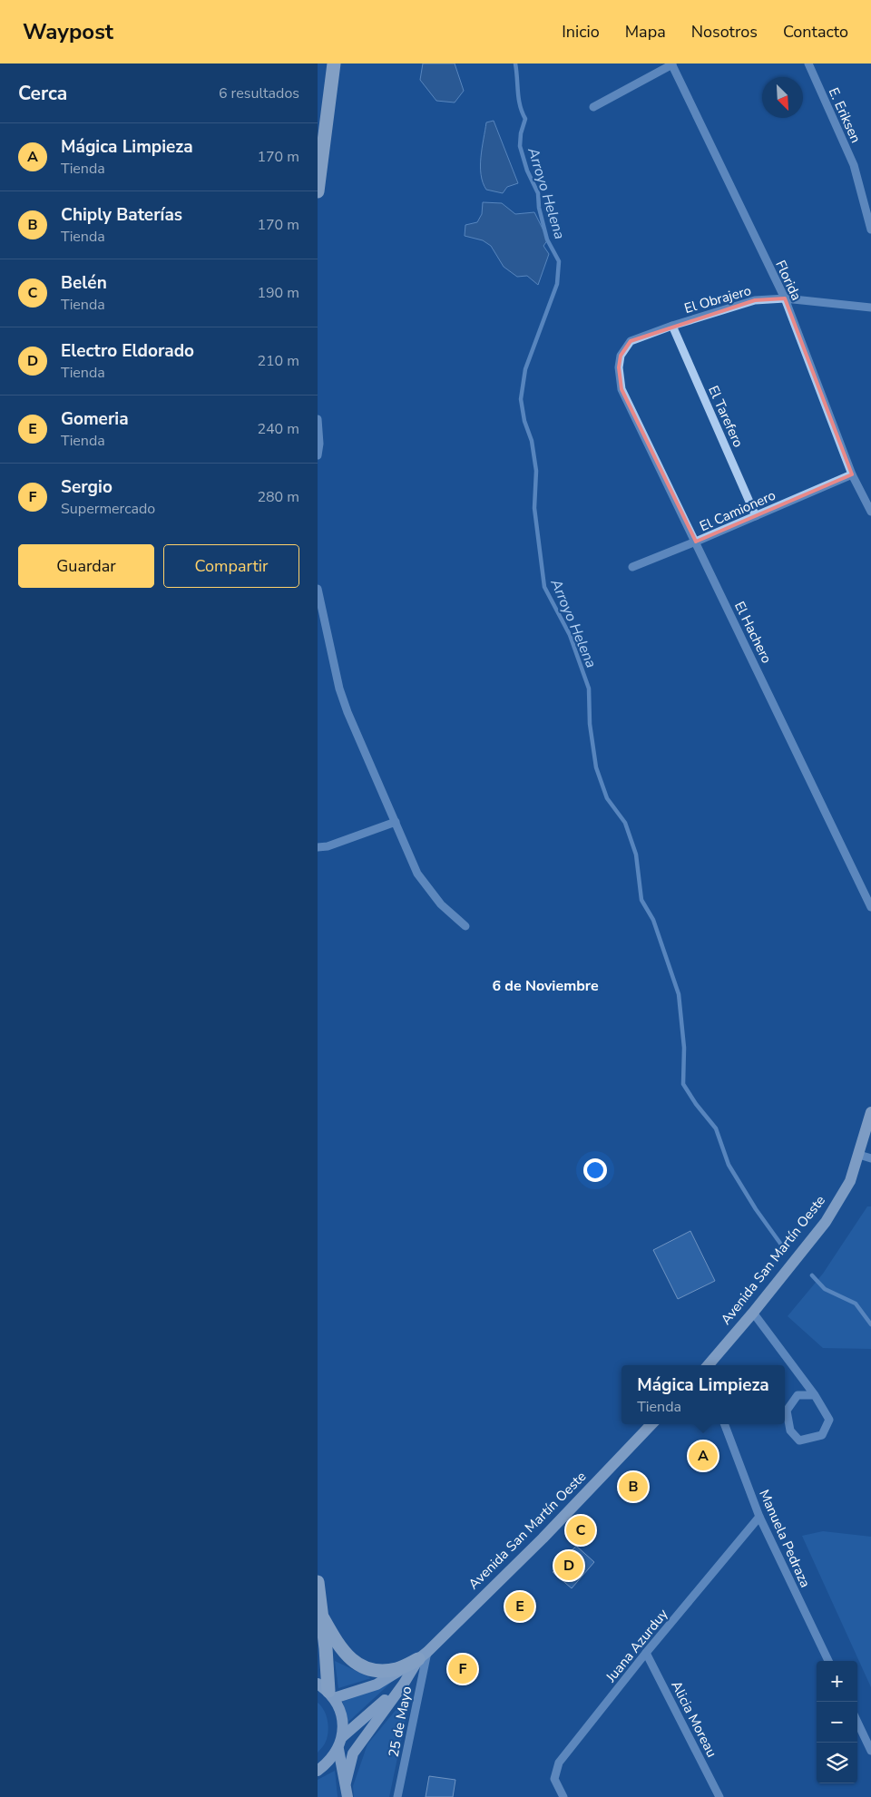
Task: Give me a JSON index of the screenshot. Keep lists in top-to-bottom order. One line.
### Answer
{"streets":{"main road":["Avenida San Martín Oeste"],"street":["E. Eriksen","Florida","El Obrajero","El Tarefero","El Camionero","El Hachero","Manuela Pedraza","Juana Azurduy","Alicia Moreau","25 de Mayo"]},"crossings":[["Florida","El Obrajero"],["Florida","El Camionero"],["El Obrajero","El Tarefero"],["El Obrajero","El Hachero"],["El Tarefero","El Camionero"],["El Camionero","El Hachero"],["Avenida San Martín Oeste","25 de Mayo"],["Manuela Pedraza","Juana Azurduy"],["Juana Azurduy","Alicia Moreau"]],"districts":["6 de Noviembre"],"water":["Arroyo Helena"],"north":"bottom right","page":{"header":"Waypost","nav":["Inicio","Mapa","Nosotros","Contacto"],"heading":["Cerca","6 resultados"],"list":[{"mark":"A","name":"Mágica Limpieza","note":"Tienda","value":"170 m"},{"mark":"B","name":"Chiply Baterías","note":"Tienda","value":"170 m"},{"mark":"C","name":"Belén","note":"Tienda","value":"190 m"},{"mark":"D","name":"Electro Eldorado","note":"Tienda","value":"210 m"},{"mark":"E","name":"Gomeria","note":"Tienda","value":"240 m"},{"mark":"F","name":"Sergio","note":"Supermercado","value":"280 m"}],"buttons":["Guardar","Compartir"],"popup":["Mágica Limpieza","Tienda"],"pins":["A","B","C","D","E","F"],"map_buttons":["+","−"]}}
